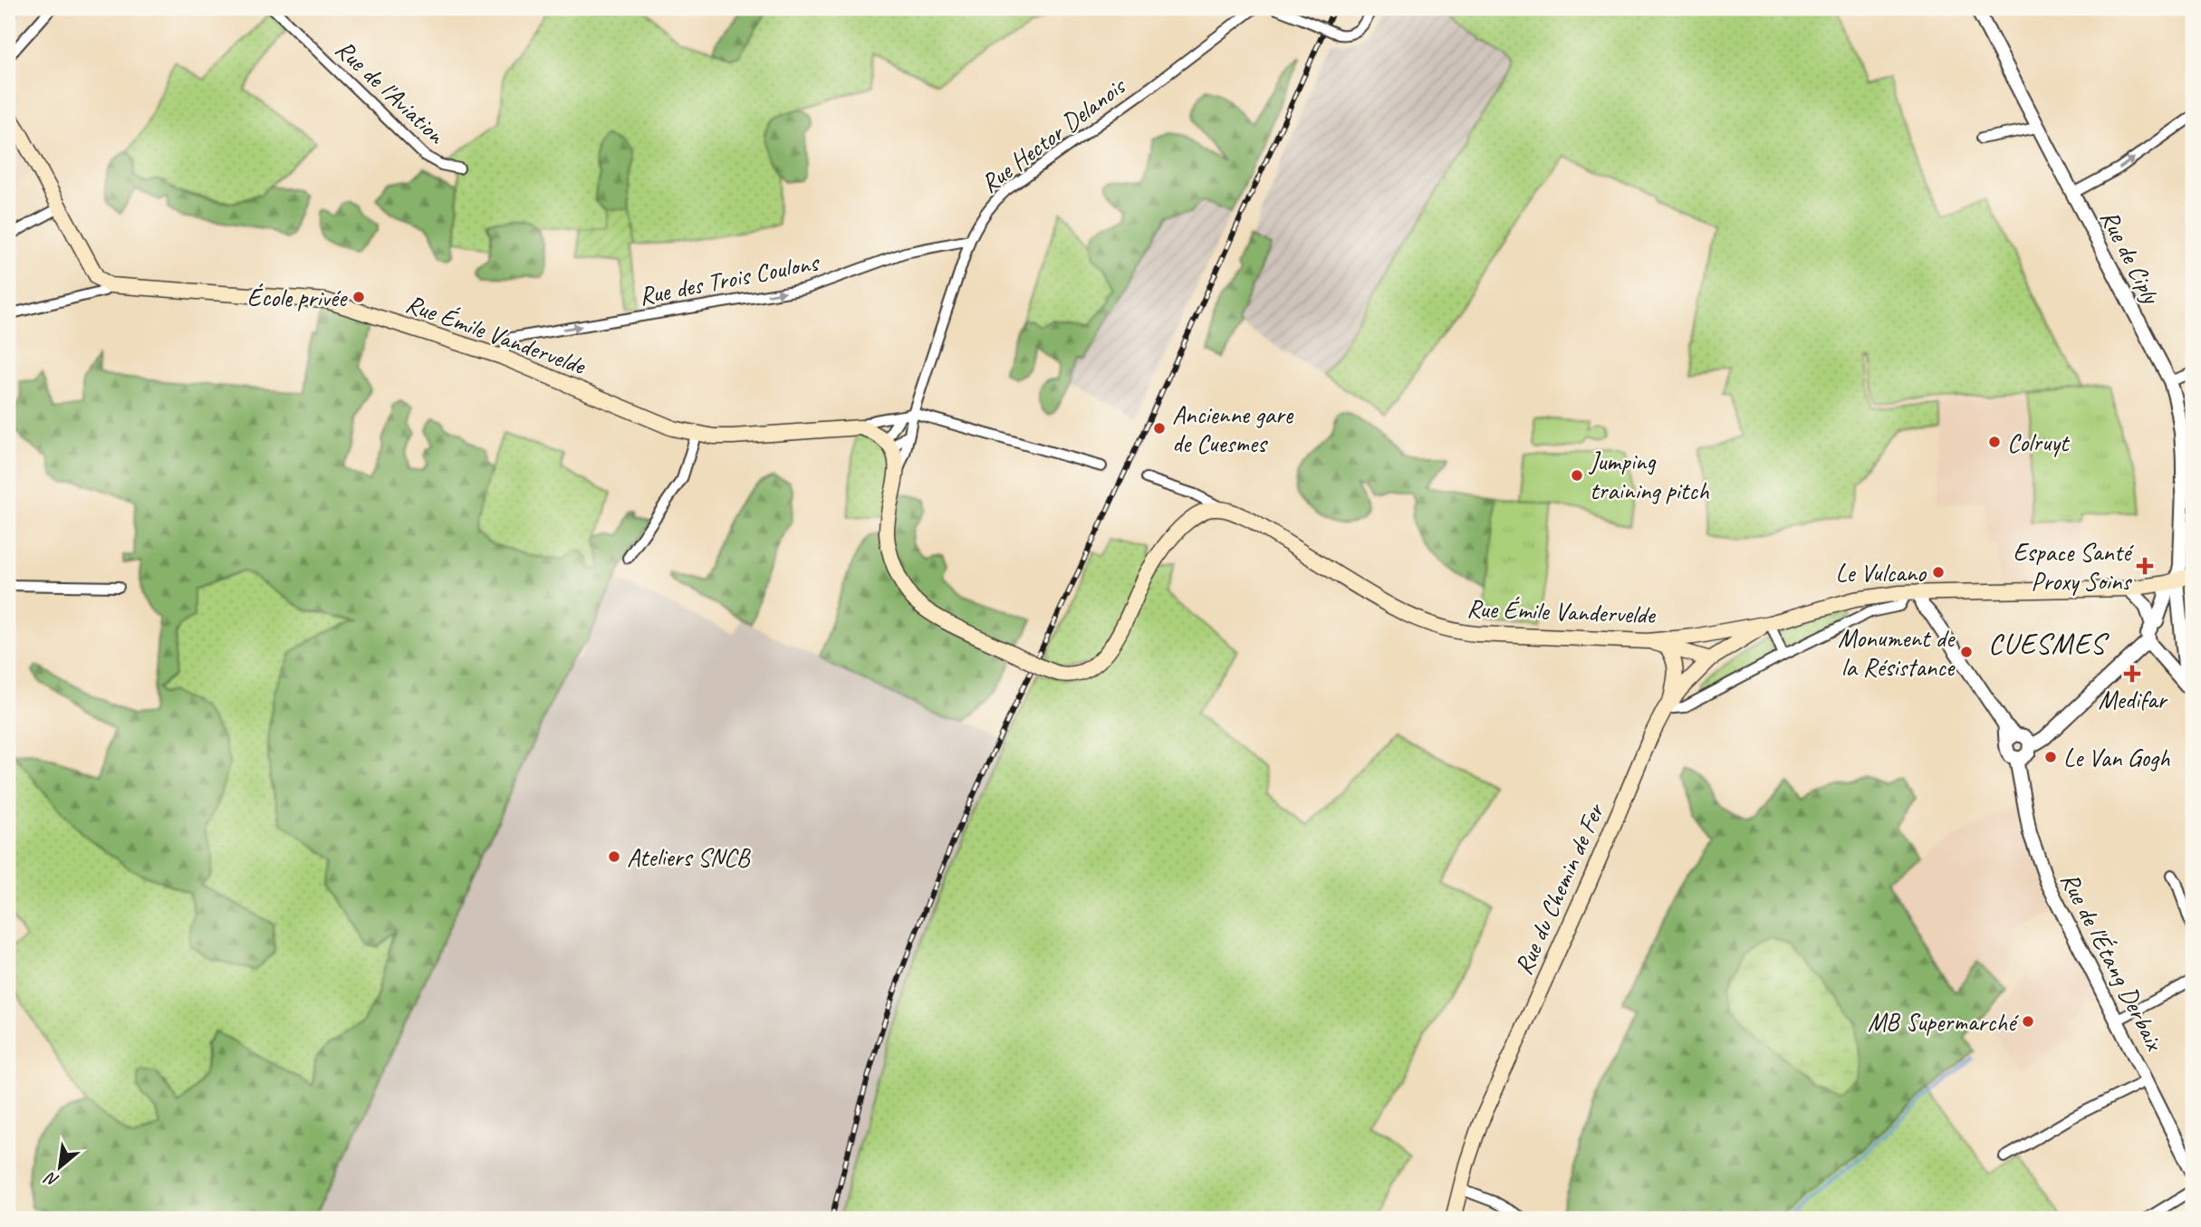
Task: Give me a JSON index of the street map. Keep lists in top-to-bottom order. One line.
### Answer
{"streets":{"main road":["Rue Émile Vandervelde","Rue du Chemin de Fer"],"street":["Rue de l'Aviation","Rue Hector Delanois","Rue de Ciply","Rue des Trois Coulons","Rue de l'Étang Derbaix"]},"crossings":[["Rue Hector Delanois","Rue des Trois Coulons"],["Rue Hector Delanois","Rue Émile Vandervelde"],["Rue de Ciply","Rue Émile Vandervelde"],["Rue des Trois Coulons","Rue Émile Vandervelde"],["Rue Émile Vandervelde","Rue du Chemin de Fer"]],"one_way":["Rue des Trois Coulons"],"districts":["CUESMES"],"places":{"other":["École privée","Ancienne gare de Cuesmes","Colruyt","Jumping training pitch","Le Vulcano","Monument de la Résistance","Le Van Gogh","Ateliers SNCB","MB Supermarché"],"health":["Espace Santé Proxy Soins","Medifar"]},"north":"bottom left"}
